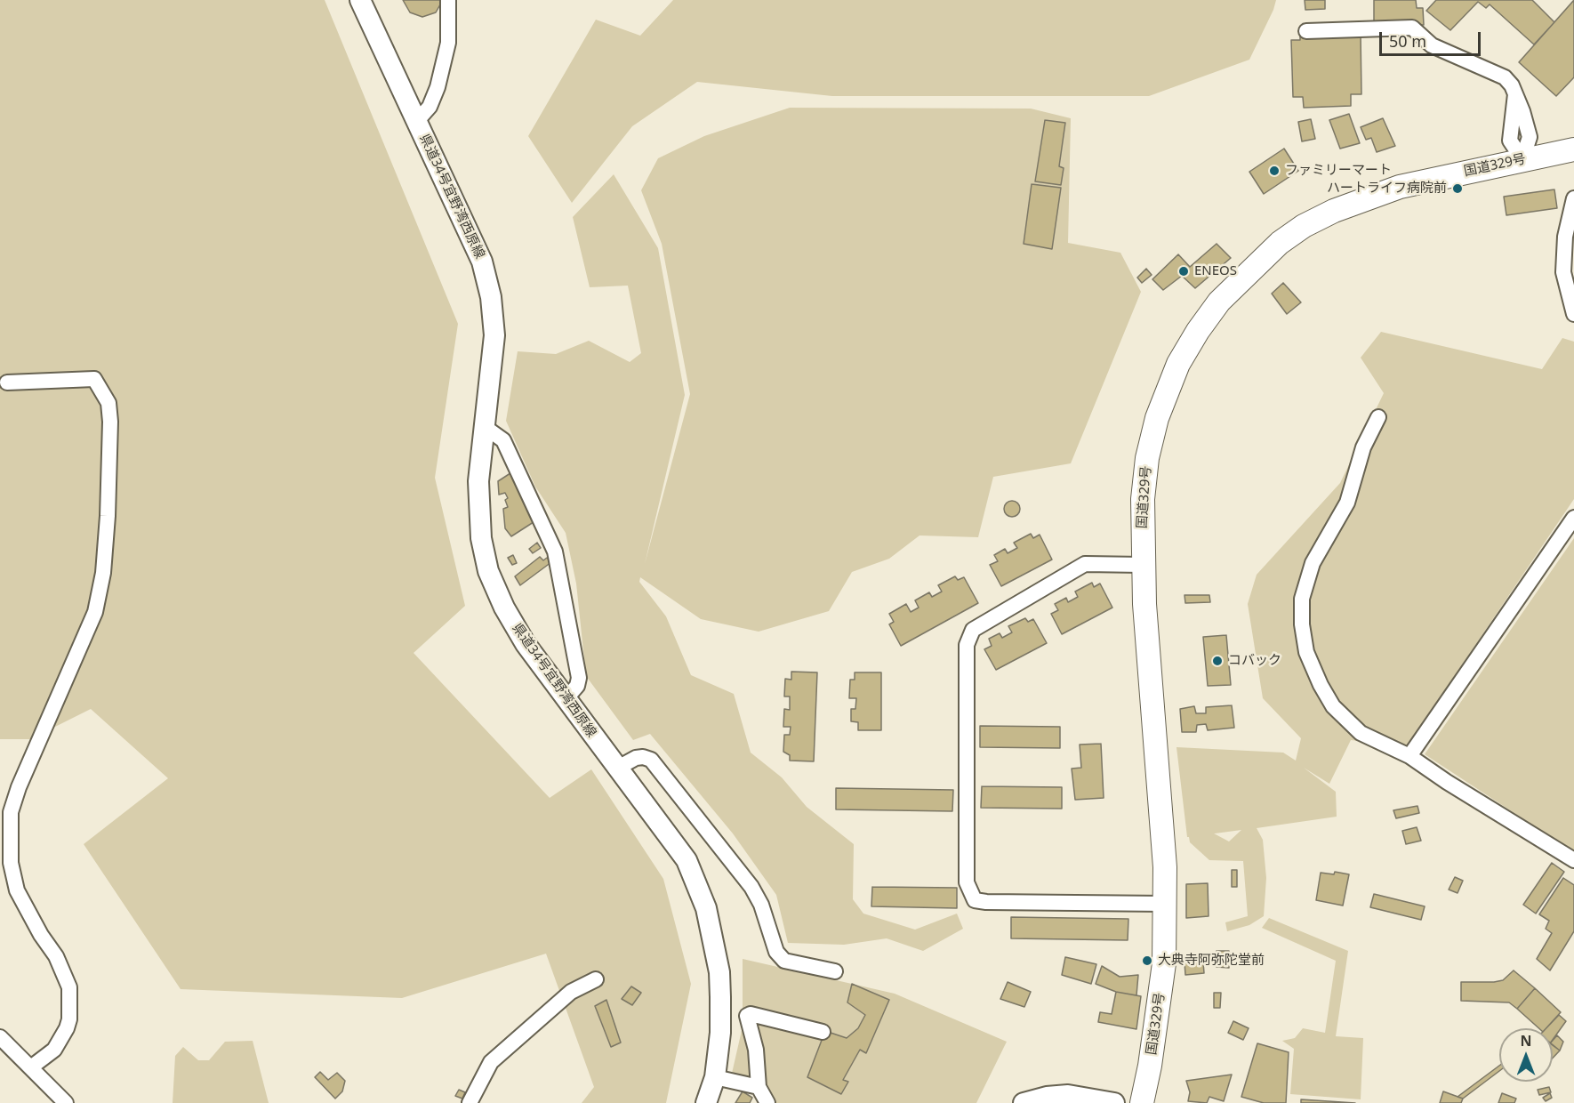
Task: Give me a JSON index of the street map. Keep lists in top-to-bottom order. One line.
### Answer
{"streets":{"highway":["国道329号"],"main road":["県道34号宜野湾西原線"]},"places":["ファミリーマート","ハートライフ病院前","ENEOS","コバック","大典寺阿弥陀堂前"],"scale_bar":"50 m","north":"top"}
